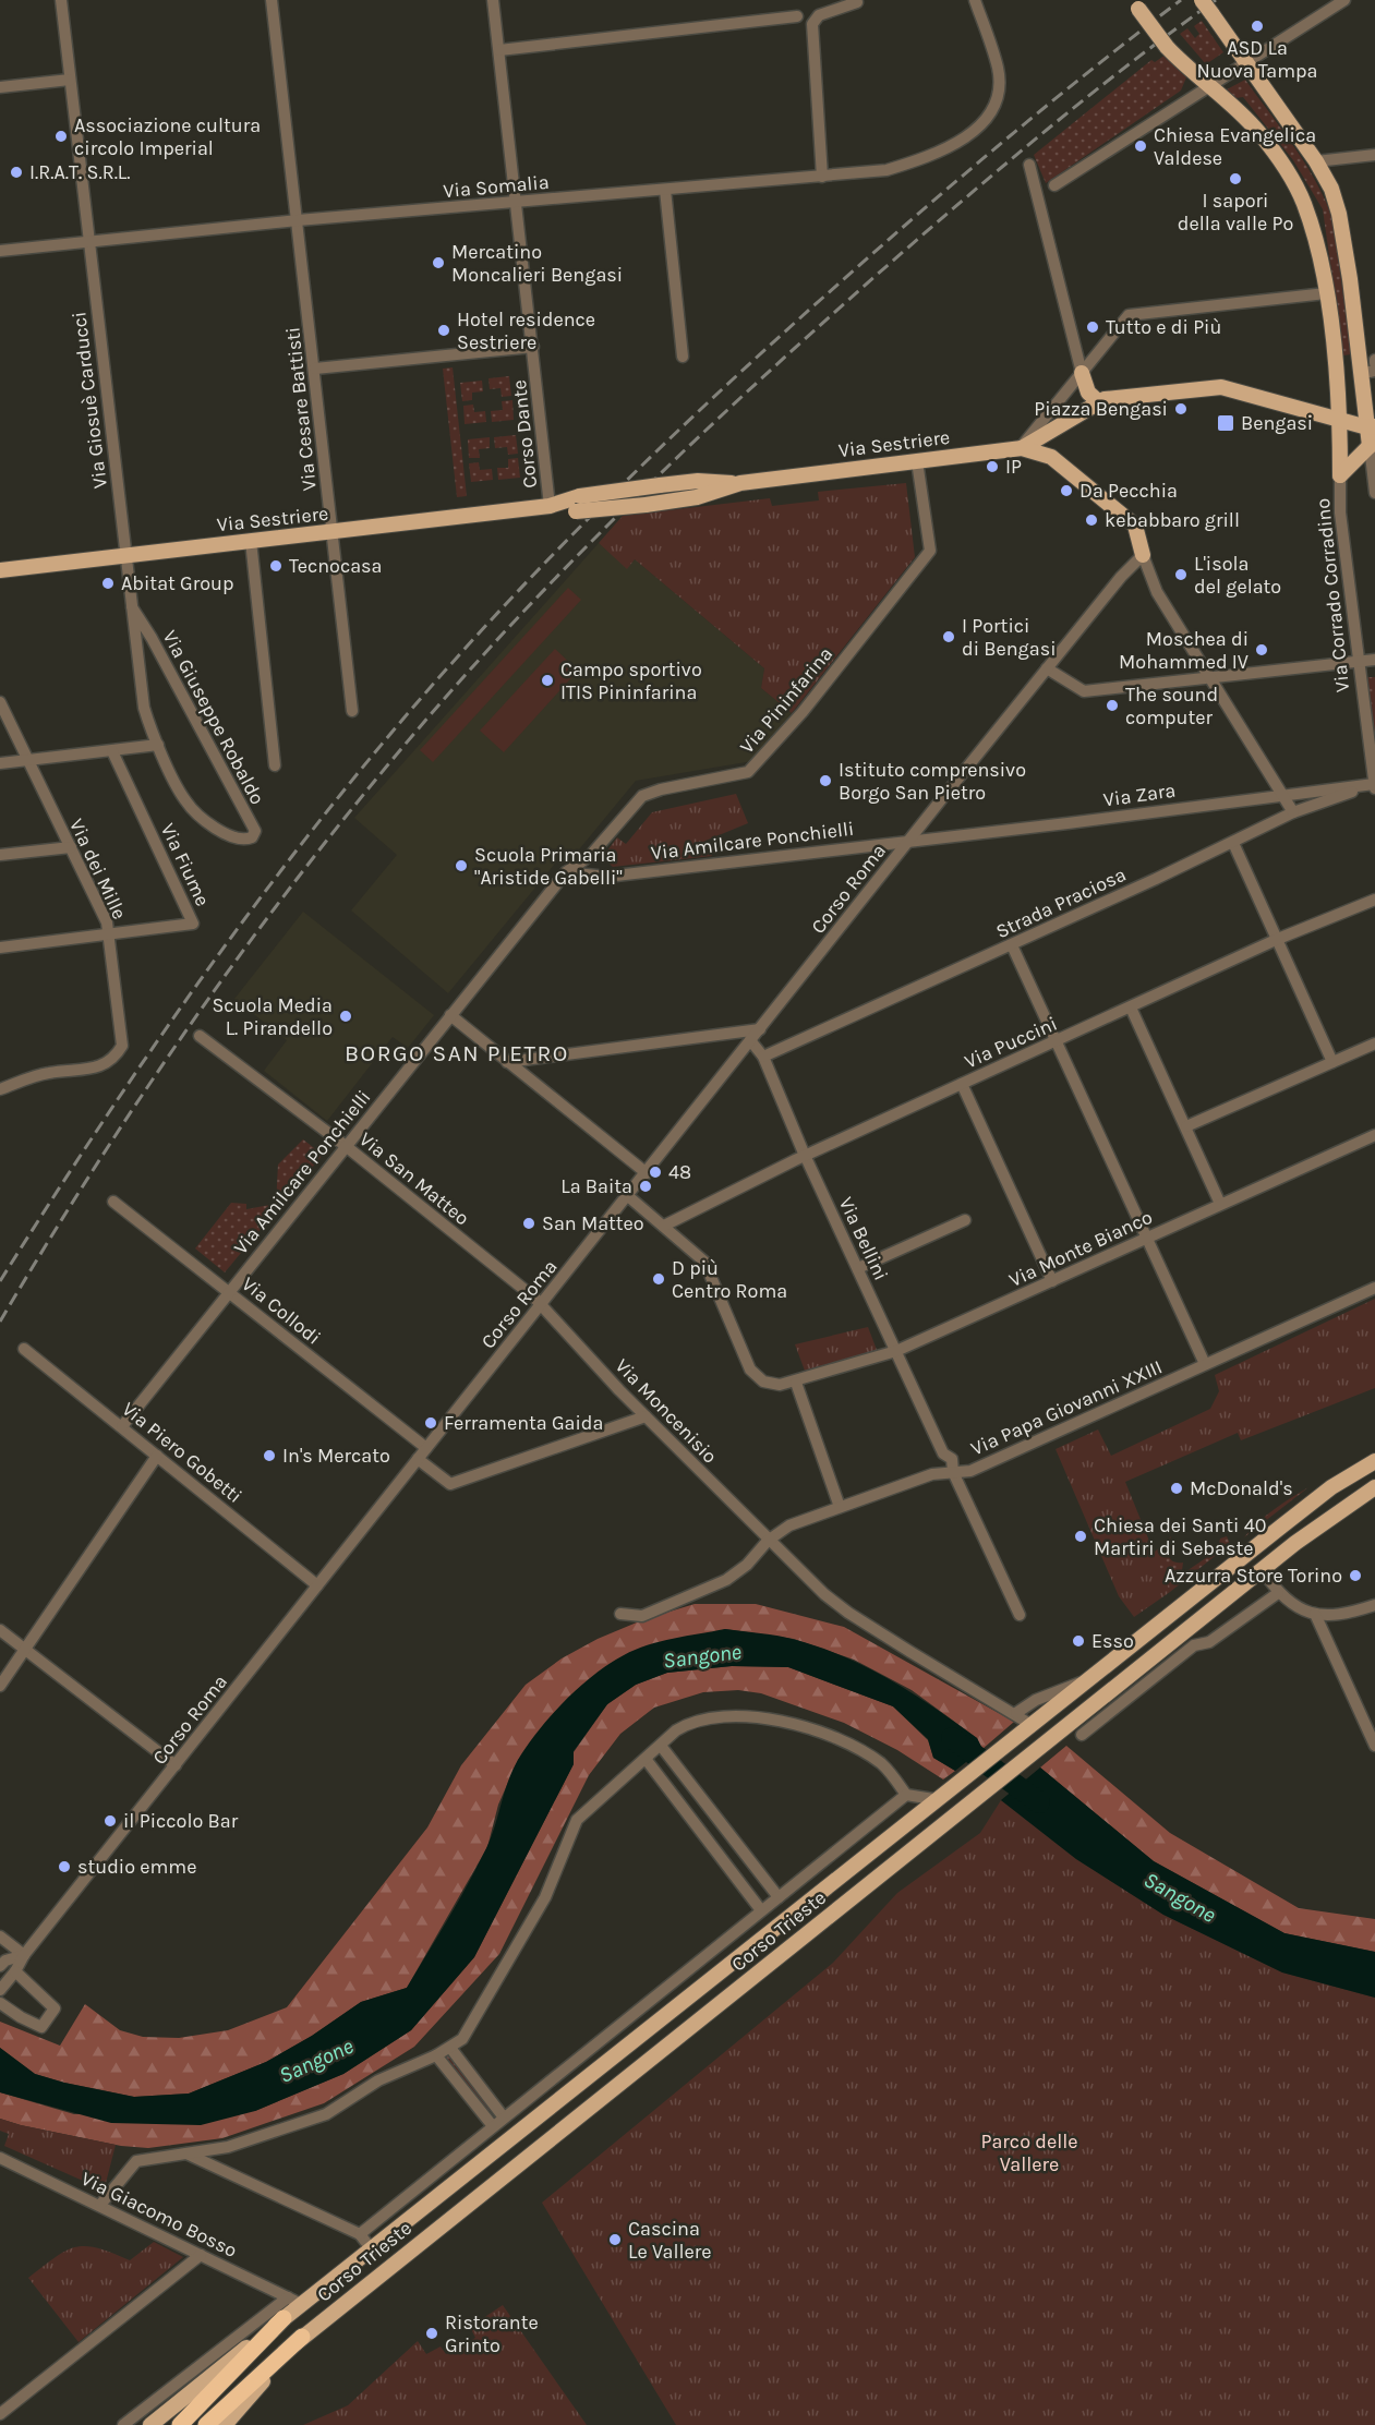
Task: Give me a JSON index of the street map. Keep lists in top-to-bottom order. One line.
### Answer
{"streets":{"main road":["Via Sestriere","Corso Trieste"],"street":["Via Somalia","Via Giosuè Carducci","Via Cesare Battisti","Corso Dante","Via Corrado Corradino","Via Pininfarina","Via Giuseppe Robaldo","Via Zara","Via Amilcare Ponchielli","Via Fiume","Via dei Mille","Corso Roma","Strada Praciosa","Via Puccini","Via San Matteo","Via Bellini","Via Monte Bianco","Via Collodi","Via Papa Giovanni XXIII","Via Moncenisio","Via Piero Gobetti","Via Giacomo Bosso"]},"crossings":[["Via Somalia","Via Giosuè Carducci"],["Via Somalia","Via Cesare Battisti"],["Via Somalia","Corso Dante"],["Via Giosuè Carducci","Via Sestriere"],["Via Giosuè Carducci","Via Giuseppe Robaldo"],["Via Cesare Battisti","Via Sestriere"],["Corso Dante","Via Sestriere"],["Via Sestriere","Via Pininfarina"],["Via Sestriere","Via Giuseppe Robaldo"],["Via Sestriere","Corso Roma"],["Via Corrado Corradino","Via Zara"],["Via Corrado Corradino","Strada Praciosa"],["Via Pininfarina","Via Amilcare Ponchielli"],["Via Zara","Via Amilcare Ponchielli"],["Via Zara","Corso Roma"],["Via Zara","Strada Praciosa"],["Via Amilcare Ponchielli","Corso Roma"],["Via Amilcare Ponchielli","Via San Matteo"],["Via Amilcare Ponchielli","Via Collodi"],["Via Amilcare Ponchielli","Via Piero Gobetti"],["Via Fiume","Via dei Mille"],["Corso Roma","Via San Matteo"],["Corso Roma","Via Bellini"],["Corso Roma","Via Collodi"],["Corso Roma","Via Moncenisio"],["Corso Roma","Via Piero Gobetti"],["Strada Praciosa","Via Bellini"],["Via Puccini","Via Bellini"],["Via San Matteo","Via Moncenisio"],["Via Bellini","Via Monte Bianco"],["Via Bellini","Via Papa Giovanni XXIII"],["Via Papa Giovanni XXIII","Via Moncenisio"],["Via Moncenisio","Corso Trieste"],["Corso Trieste","Via Giacomo Bosso"]],"districts":["BORGO SAN PIETRO"],"water":["Sangone"],"parks":["Parco delle Vallere"],"places":{"other":["ASD La Nuova Tampa","Associazione cultura circolo Imperial","Chiesa Evangelica Valdese","I.R.A.T. S.R.L.","I sapori della valle Po","Mercatino Moncalieri Bengasi","Tutto e di Più","Hotel residence Sestriere","Piazza Bengasi","IP","Da Pecchia","kebabbaro grill","Tecnocasa","L'isola del gelato","Abitat Group","I Portici di Bengasi","Moschea di Mohammed IV","Campo sportivo ITIS Pininfarina","The sound computer","Istituto comprensivo Borgo San Pietro","Scuola Primaria \"Aristide Gabelli\"","Scuola Media L. Pirandello","48","La Baita","San Matteo","D più Centro Roma","Ferramenta Gaida","In's Mercato","McDonald's","Chiesa dei Santi 40 Martiri di Sebaste","Azzurra Store Torino","Esso","il Piccolo Bar","studio emme","Cascina Le Vallere","Ristorante Grinto"],"transit":["Bengasi"]}}
